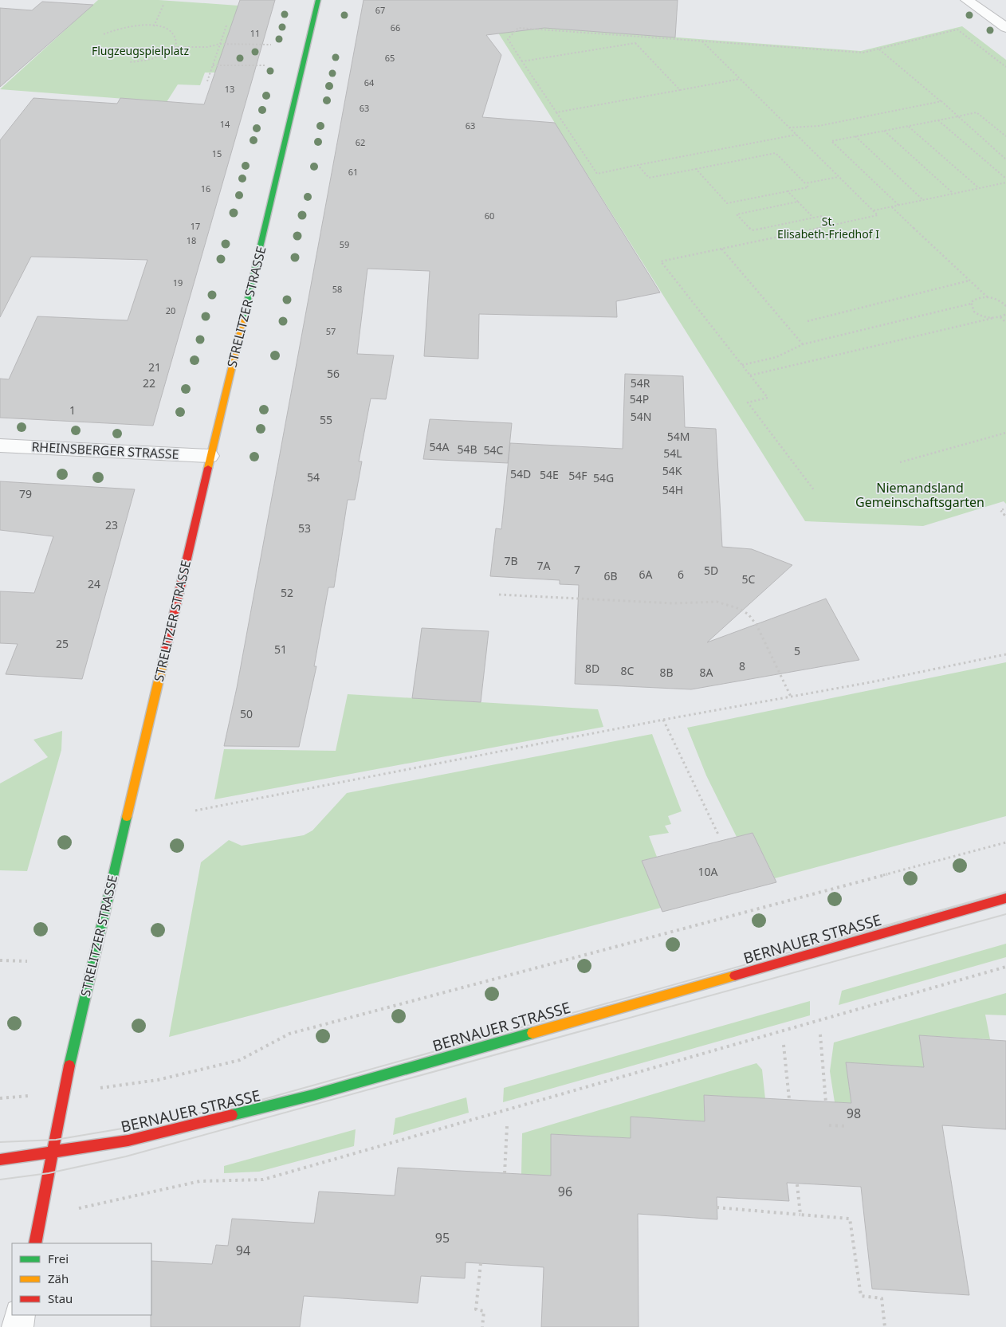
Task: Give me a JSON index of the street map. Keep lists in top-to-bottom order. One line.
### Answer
{"streets":{"street":["STRELITZER STRASSE","RHEINSBERGER STRASSE","BERNAUER STRASSE"]},"crossings":[["STRELITZER STRASSE","RHEINSBERGER STRASSE"],["STRELITZER STRASSE","BERNAUER STRASSE"]],"parks":["Flugzeugspielplatz","St. Elisabeth-Friedhof I","Niemandsland Gemeinschaftsgarten"],"house_numbers":["67","66","11","65","64","13","63","14","63","62","15","61","16","60","17","18","59","19","58","20","57","21","56","22","54R","54P","1","54N","55","54M","54A","54B","54C","54L","54K","54D","54E","54F","54","54G","54H","79","23","53","7B","7A","7","5D","6A","6","6B","5C","24","52","25","51","5","8","8D","8C","8B","8A","50","10A","98","96","95","94"],"legend":["Frei","Zäh","Stau"]}
